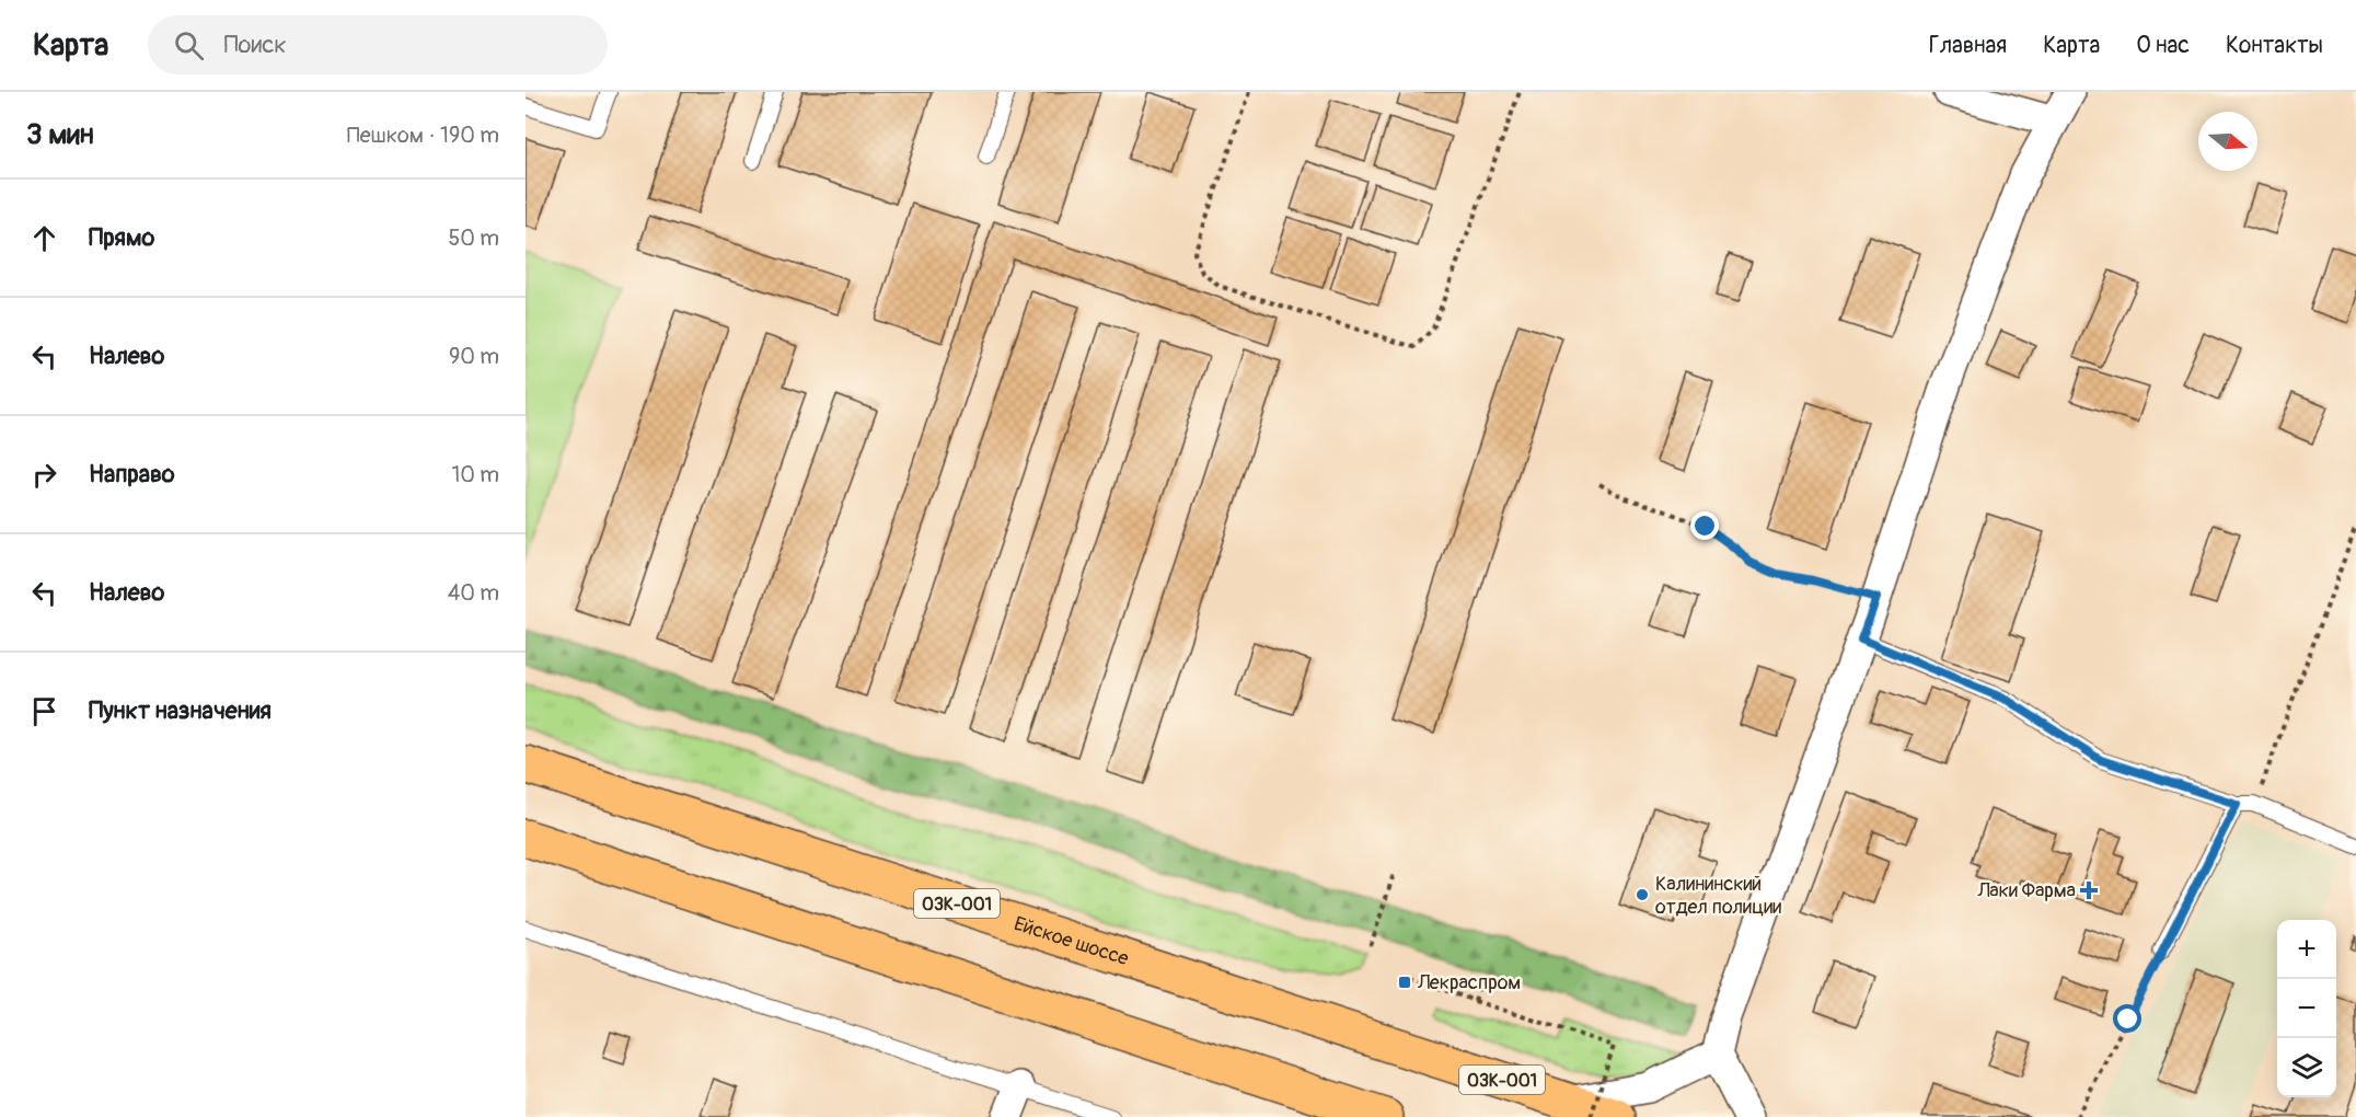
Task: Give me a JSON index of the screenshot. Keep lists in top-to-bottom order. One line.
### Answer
{"streets":{"main road":["03К-001","Ейское шоссе"]},"places":{"health":["Лаки Фарма"],"other":["Калининский отдел полиции"],"transit":["Лекраспром"]},"north":"right","page":{"header":"Карта","search":"Поиск","nav":["Главная","Карта","О нас","Контакты"],"heading":["3 мин","Пешком · 190 m"],"list":[["Прямо","50 m"],["Налево","90 m"],["Направо","10 m"],["Налево","40 m"],"Пункт назначения"],"map_buttons":["+","−"]}}
